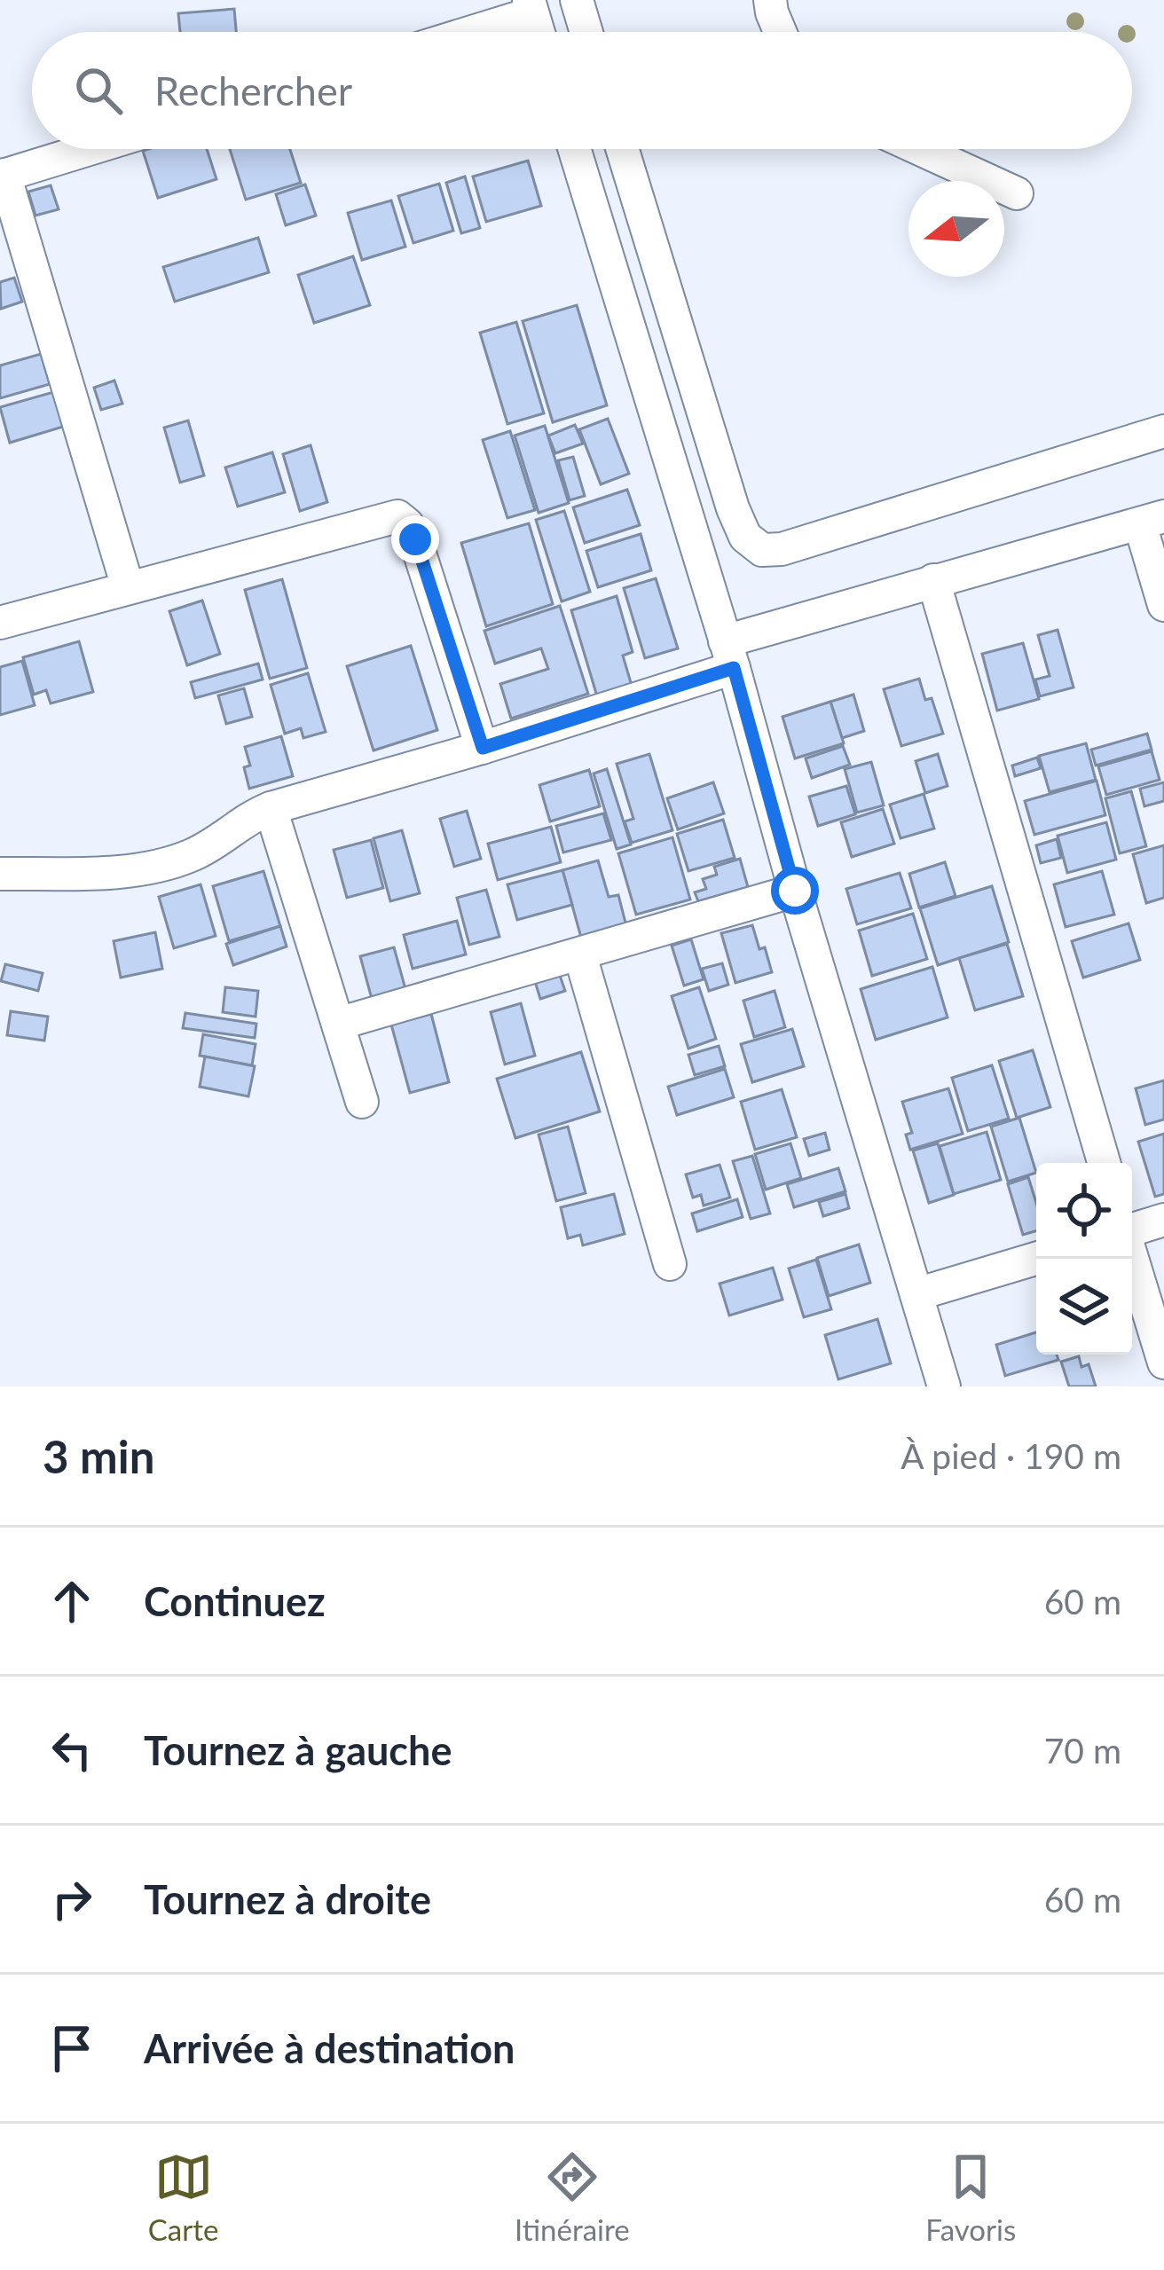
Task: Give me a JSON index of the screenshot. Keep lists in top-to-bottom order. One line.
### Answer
{"north":"left","page":{"search":"Rechercher","heading":["3 min","À pied · 190 m"],"list":[["Continuez","60 m"],["Tournez à gauche","70 m"],["Tournez à droite","60 m"],"Arrivée à destination"],"nav":["Carte","Itinéraire","Favoris"]}}
